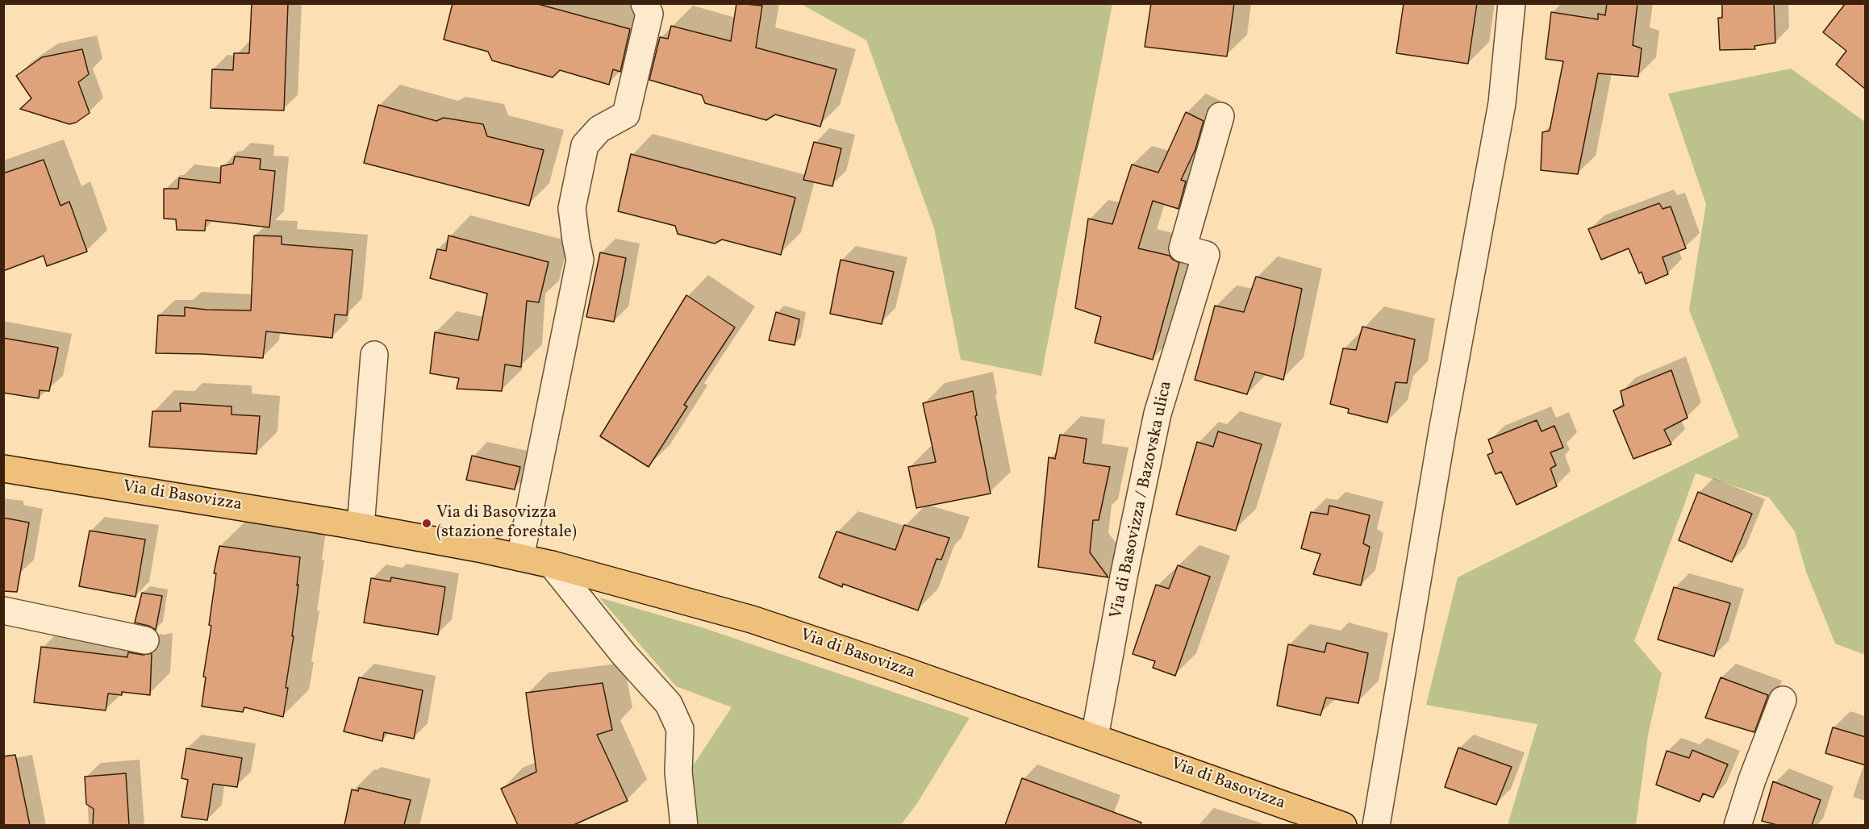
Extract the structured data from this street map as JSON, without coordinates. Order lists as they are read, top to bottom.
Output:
{
  "streets": {
    "main road": ["Via di Basovizza"],
    "street": ["Via di Basovizza / Bazovska ulica"]
  },
  "crossings": [
    ["Via di Basovizza", "Via di Basovizza / Bazovska ulica"]
  ],
  "places": ["Via di Basovizza (stazione forestale)"]
}
